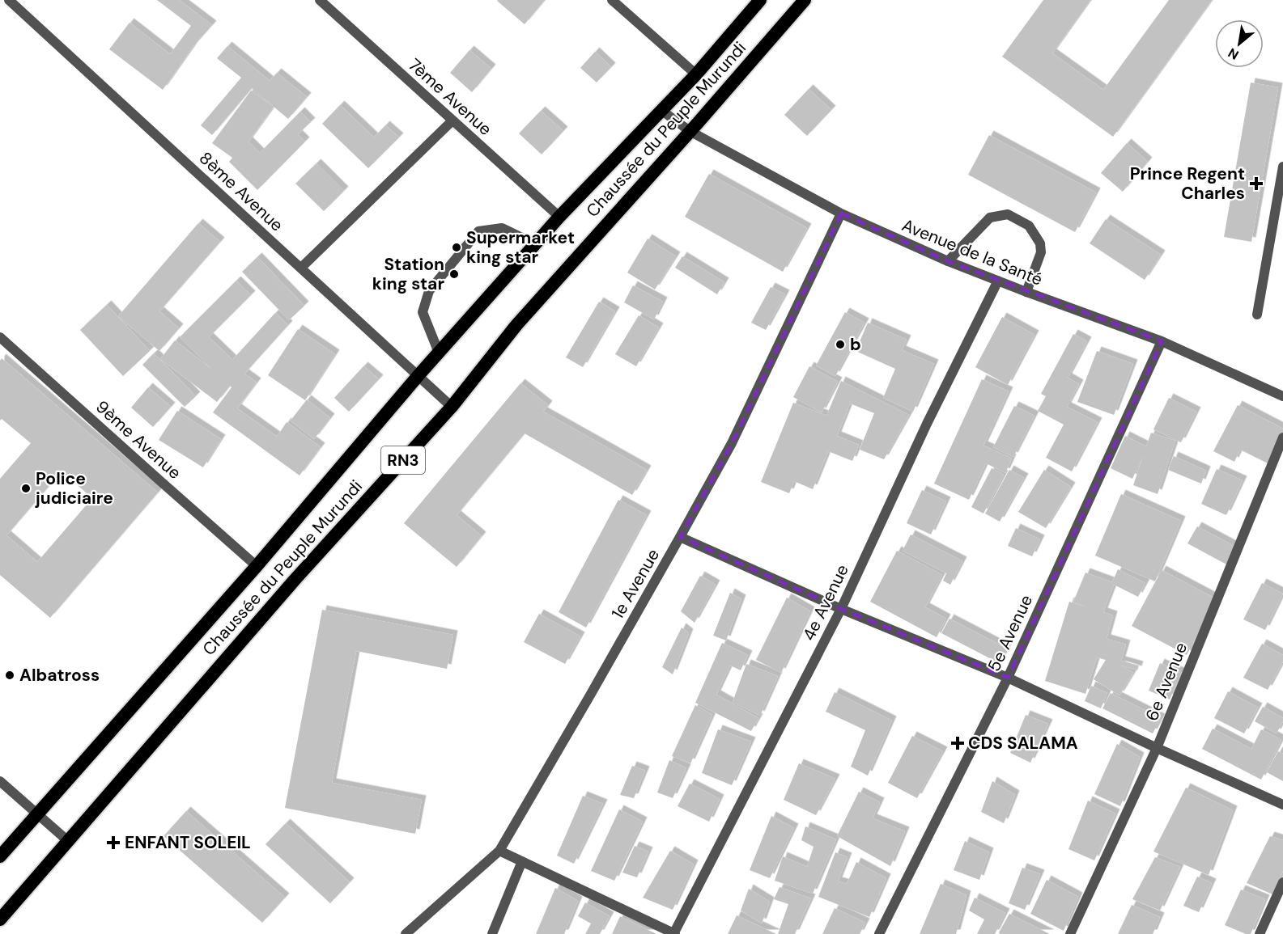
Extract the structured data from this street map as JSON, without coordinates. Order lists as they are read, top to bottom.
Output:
{
  "streets": {
    "highway": ["Chaussée du Peuple Murundi", "RN3"],
    "street": [
      "7ème Avenue",
      "8ème Avenue",
      "Avenue de la Santé",
      "9ème Avenue",
      "1e Avenue",
      "4e Avenue",
      "5e Avenue",
      "6e Avenue"
    ]
  },
  "crossings": [
    ["7ème Avenue", "Chaussée du Peuple Murundi"],
    ["Chaussée du Peuple Murundi", "8ème Avenue"],
    ["Chaussée du Peuple Murundi", "Avenue de la Santé"],
    ["Chaussée du Peuple Murundi", "9ème Avenue"],
    ["Avenue de la Santé", "1e Avenue"],
    ["Avenue de la Santé", "4e Avenue"],
    ["Avenue de la Santé", "5e Avenue"]
  ],
  "places": {
    "health": ["Prince Regent Charles", "CDS SALAMA", "ENFANT SOLEIL"],
    "other": [
      "Supermarket king star",
      "Station king star",
      "b",
      "Police judiciaire",
      "Albatross"
    ]
  },
  "north": "bottom left"
}
